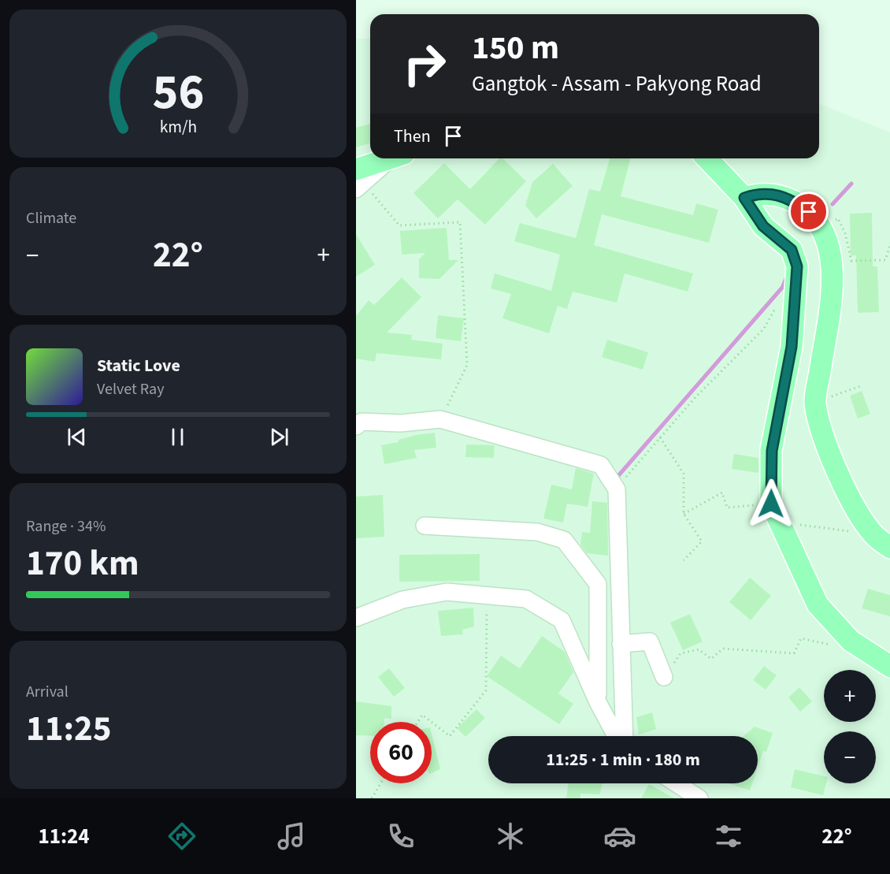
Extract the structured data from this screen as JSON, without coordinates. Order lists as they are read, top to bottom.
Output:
{
  "page": {
    "turn": ["150 m", "Gangtok - Assam - Pakyong Road"],
    "then": "Then",
    "tile": [
      "Climate",
      ["Range · 34%", "170 km"],
      ["Arrival", "11:25"]
    ],
    "heat": ["−", "22°", "+"],
    "song": ["Static Love", "Velvet Ray"],
    "map_buttons": ["+", "−"],
    "limit": "60",
    "trip": "11:25 · 1 min · 180 m",
    "tabs": ["11:24", "22°"],
    "gauge": ["56", "km/h"]
  }
}
